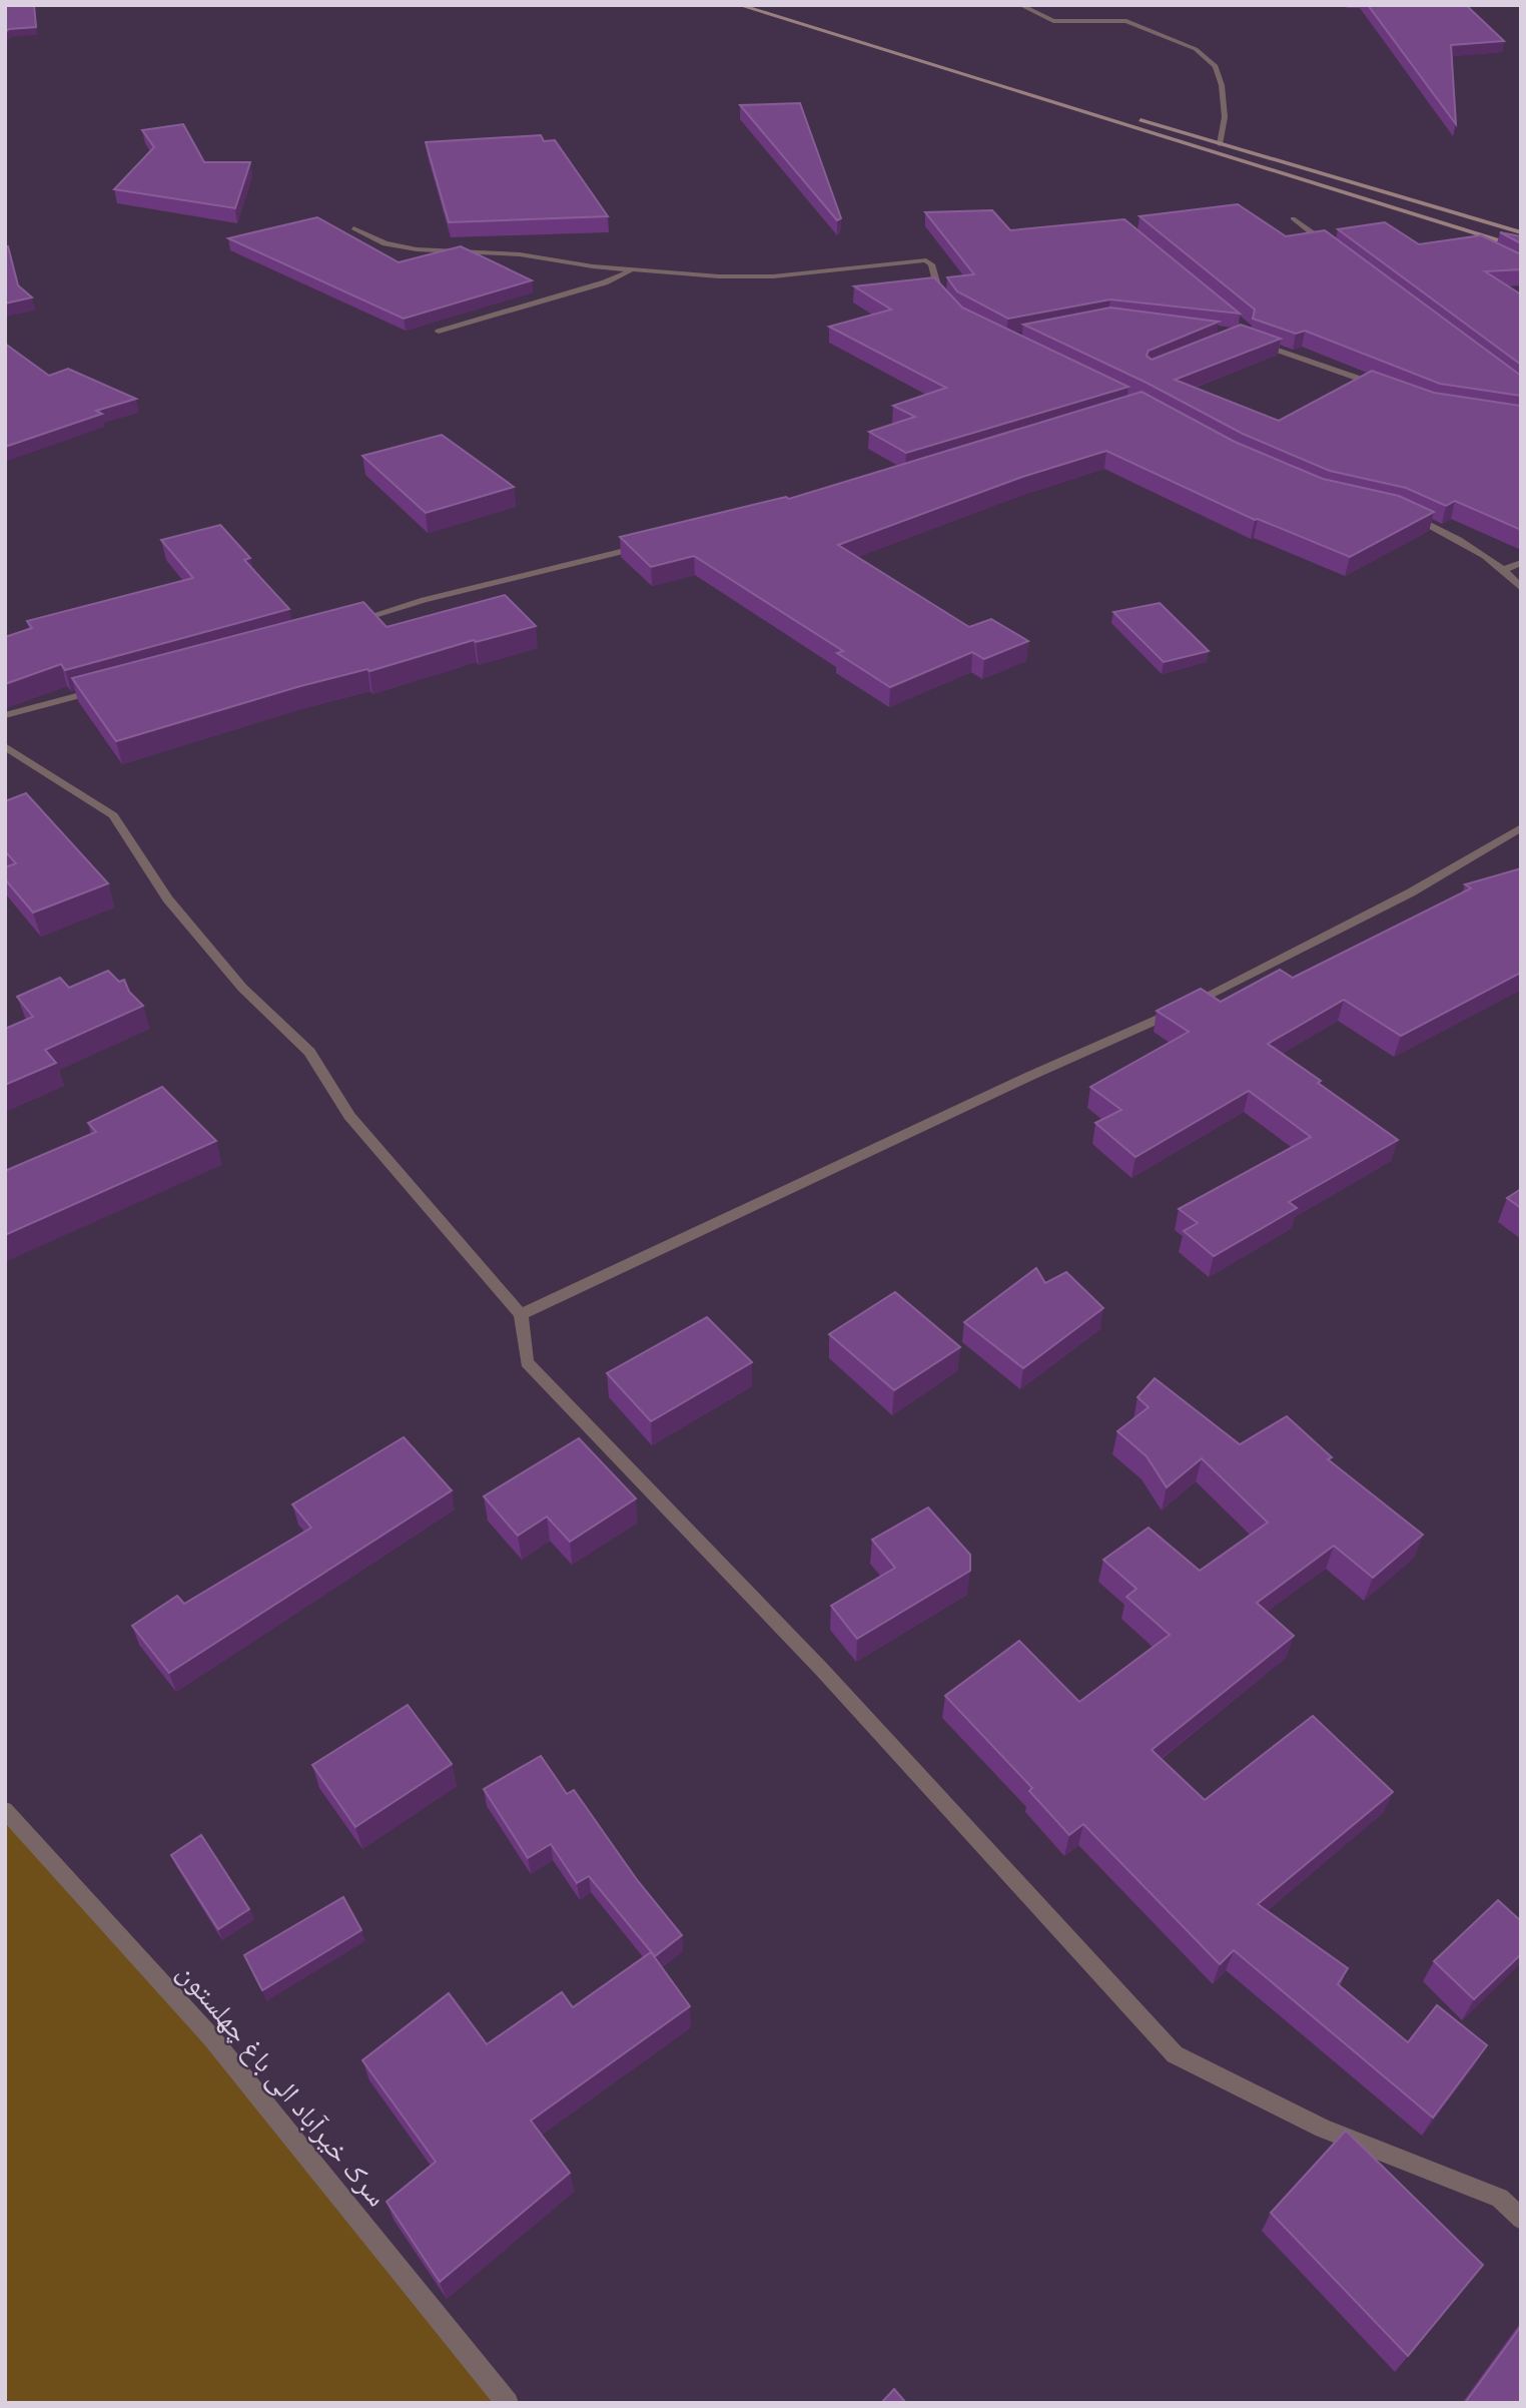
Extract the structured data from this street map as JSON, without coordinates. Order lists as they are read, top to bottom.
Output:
{
  "streets": {
    "street": ["سرک خیرآباد الی باغ چهلستون"]
  }
}
